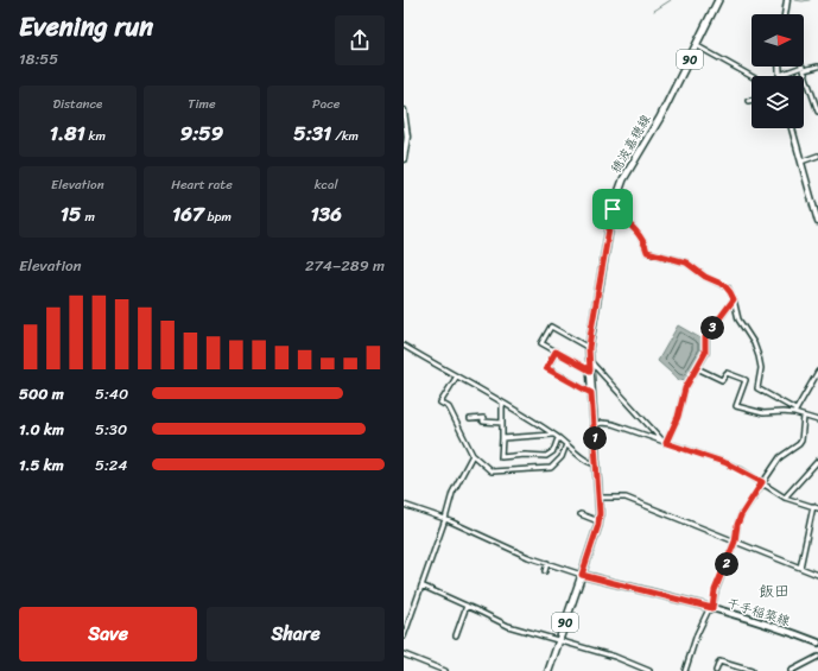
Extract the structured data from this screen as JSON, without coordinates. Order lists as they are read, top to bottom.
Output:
{
  "streets": {
    "main road": ["90", "穂波嘉穂線", "千手稲築線"]
  },
  "crossings": [
    ["穂波嘉穂線", "千手稲築線"]
  ],
  "districts": ["飯田"],
  "north": "right",
  "page": {
    "heading": ["Evening run", "18:55"],
    "stats": [
      ["Distance", "1.81 km"],
      ["Time", "9:59"],
      ["Pace", "5:31 /km"],
      ["Elevation", "15 m"],
      ["Heart rate", "167 bpm"],
      ["kcal", "136"]
    ],
    "chart": ["Elevation", "274–289 m"],
    "pins": ["3", "1", "2"],
    "list": [
      {
        "name": "500 m",
        "note": "5:40"
      },
      {
        "name": "1.0 km",
        "note": "5:30"
      },
      {
        "name": "1.5 km",
        "note": "5:24"
      }
    ],
    "buttons": ["Save", "Share"]
  }
}
